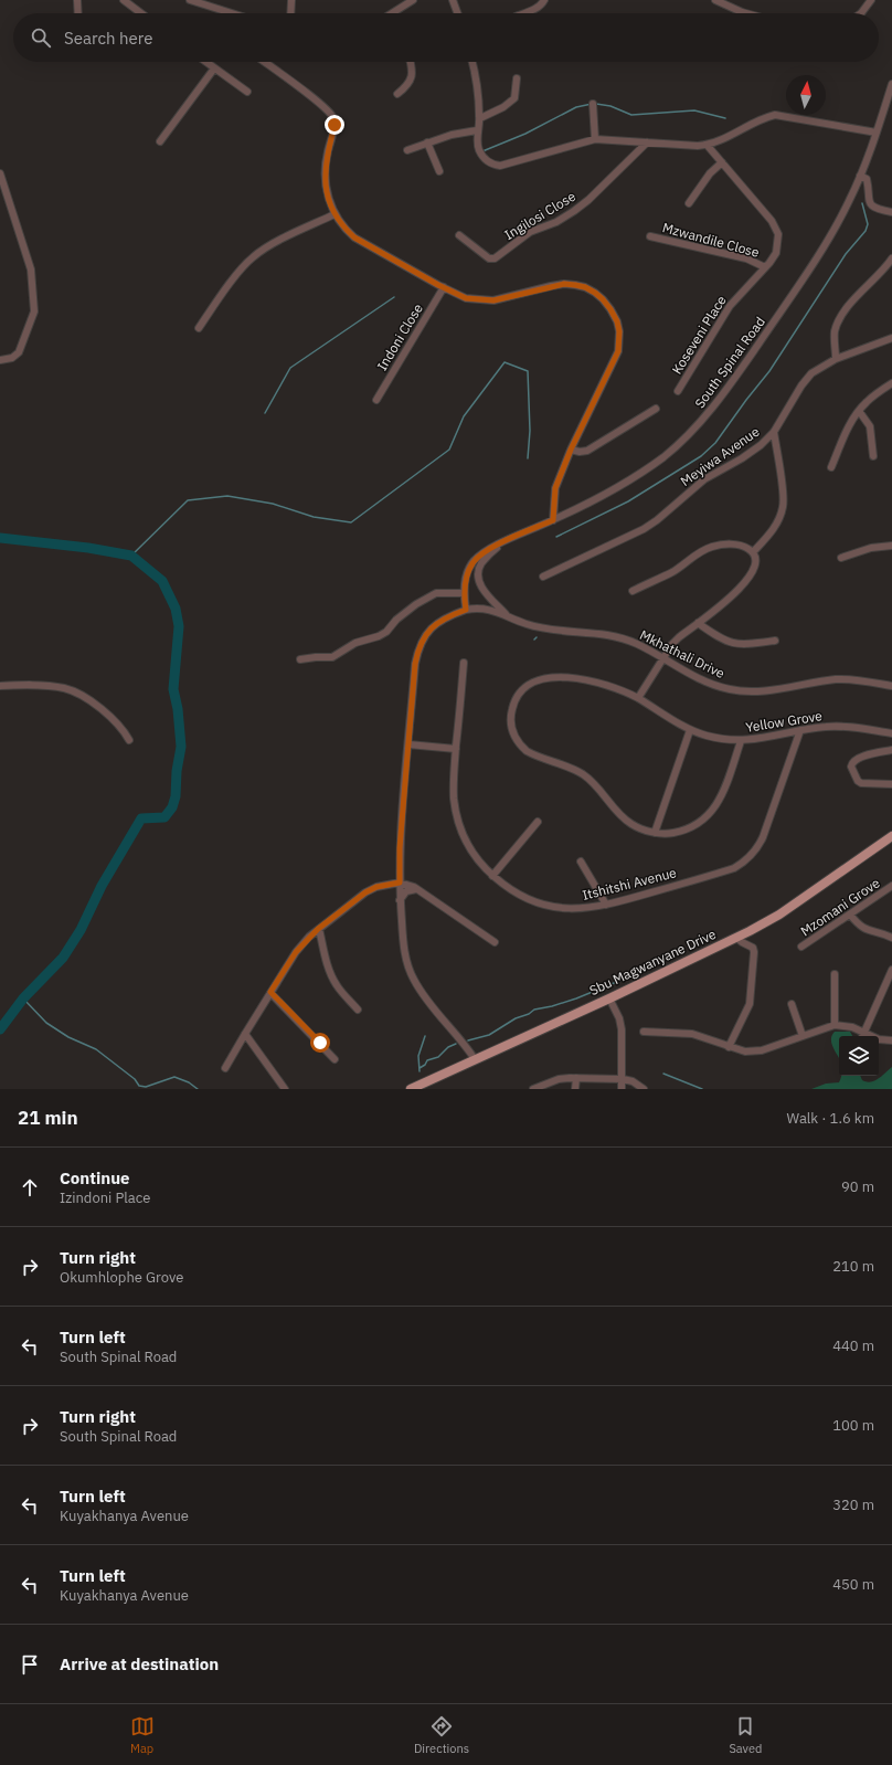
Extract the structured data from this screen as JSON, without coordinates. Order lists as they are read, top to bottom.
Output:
{
  "streets": {
    "main road": ["Sbu Magwanyane Drive"],
    "street": [
      "Ingilosi Close",
      "Mzwandile Close",
      "Koseveni Place",
      "Indoni Close",
      "South Spinal Road",
      "Meyiwa Avenue",
      "Mkhathali Drive",
      "Yellow Grove",
      "Itshitshi Avenue",
      "Mzomani Grove"
    ]
  },
  "crossings": [
    ["Mzwandile Close", "Koseveni Place"],
    ["South Spinal Road", "Mkhathali Drive"],
    ["Yellow Grove", "Itshitshi Avenue"]
  ],
  "north": "top",
  "page": {
    "search": "Search here",
    "heading": ["21 min", "Walk · 1.6 km"],
    "list": [
      ["Continue", "Izindoni Place", "90 m"],
      ["Turn right", "Okumhlophe Grove", "210 m"],
      ["Turn left", "South Spinal Road", "440 m"],
      ["Turn right", "South Spinal Road", "100 m"],
      ["Turn left", "Kuyakhanya Avenue", "320 m"],
      ["Turn left", "Kuyakhanya Avenue", "450 m"],
      "Arrive at destination"
    ],
    "nav": ["Map", "Directions", "Saved"]
  }
}
